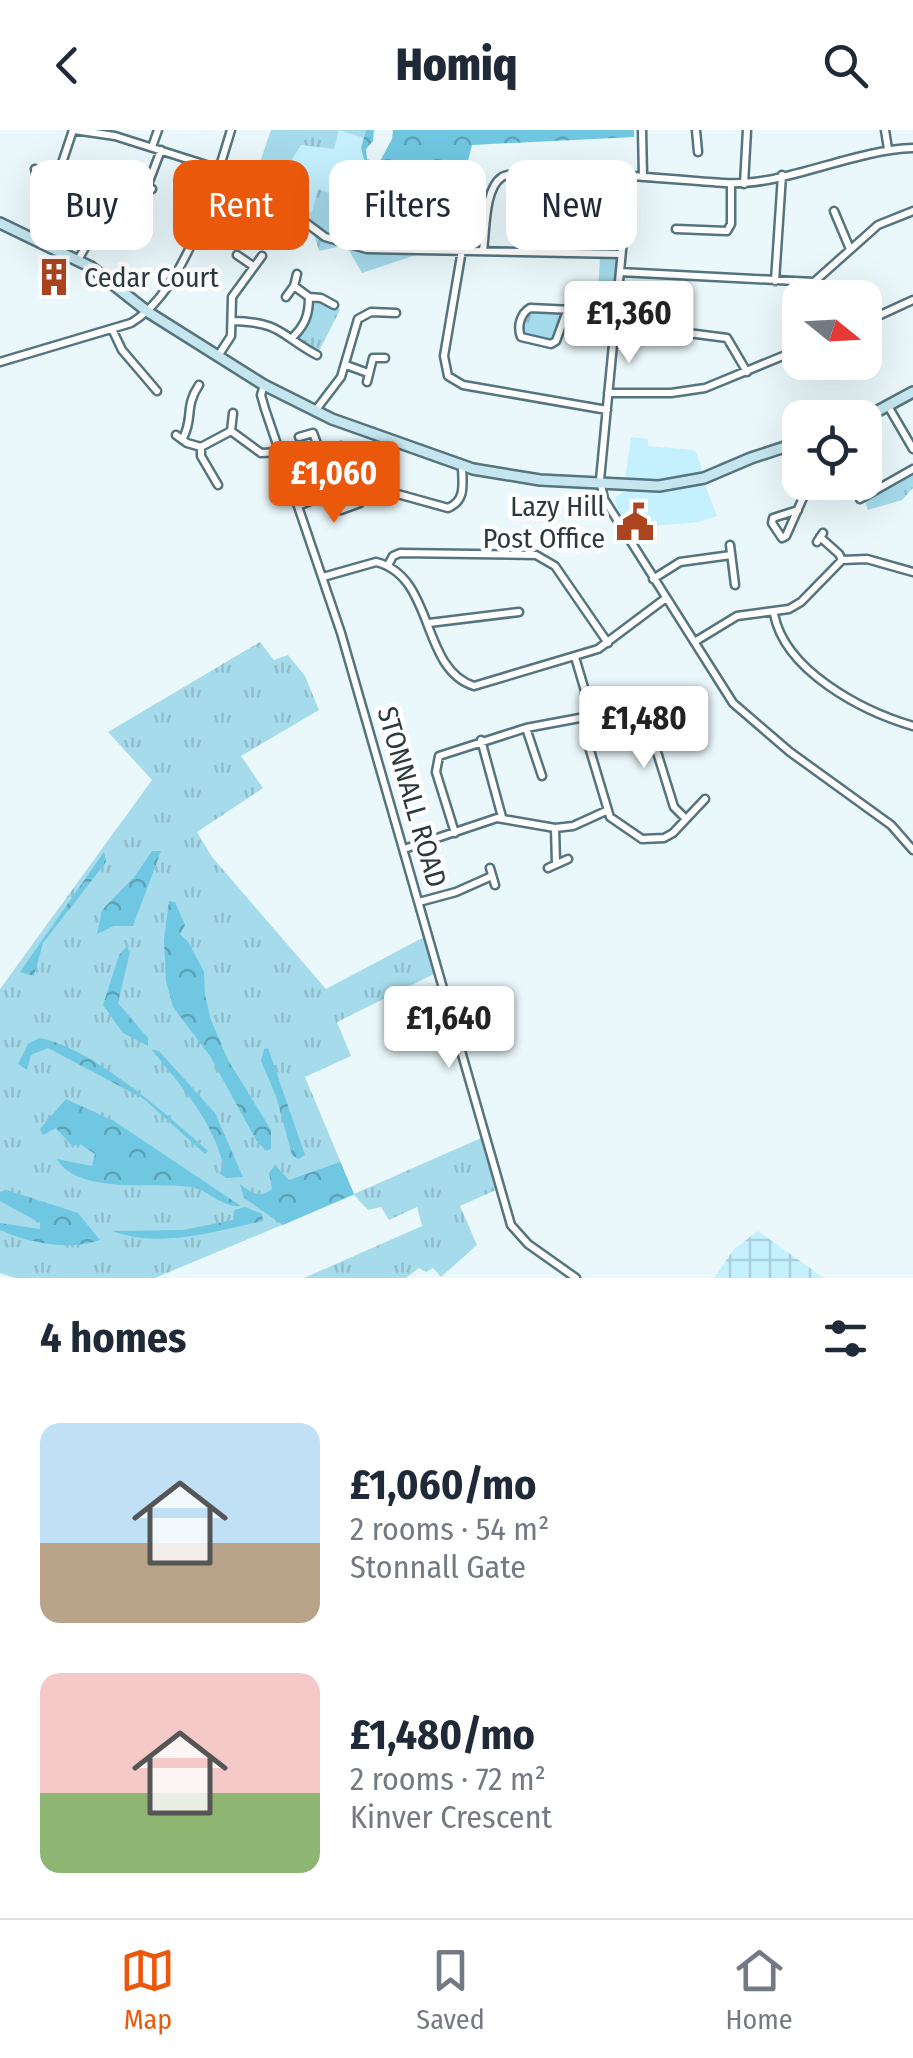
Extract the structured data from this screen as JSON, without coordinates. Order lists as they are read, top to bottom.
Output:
{
  "streets": {
    "street": ["STONNALL ROAD"]
  },
  "places": {
    "building": ["Cedar Court"],
    "public building": ["Lazy Hill Post Office"]
  },
  "north": "right",
  "page": {
    "header": "Homiq",
    "chip": [
      "Buy",
      "Rent",
      "Filters",
      "New"
    ],
    "price": [
      "£1,360",
      "£1,060",
      "£1,480",
      "£1,640"
    ],
    "heading": "4 homes",
    "list": [
      {
        "name": "£1,060/mo",
        "note": "2 rooms · 54 m² · Stonnall Gate"
      },
      {
        "name": "£1,480/mo",
        "note": "2 rooms · 72 m² · Kinver Crescent"
      }
    ],
    "tabs": ["Map", "Saved", "Home"]
  }
}
